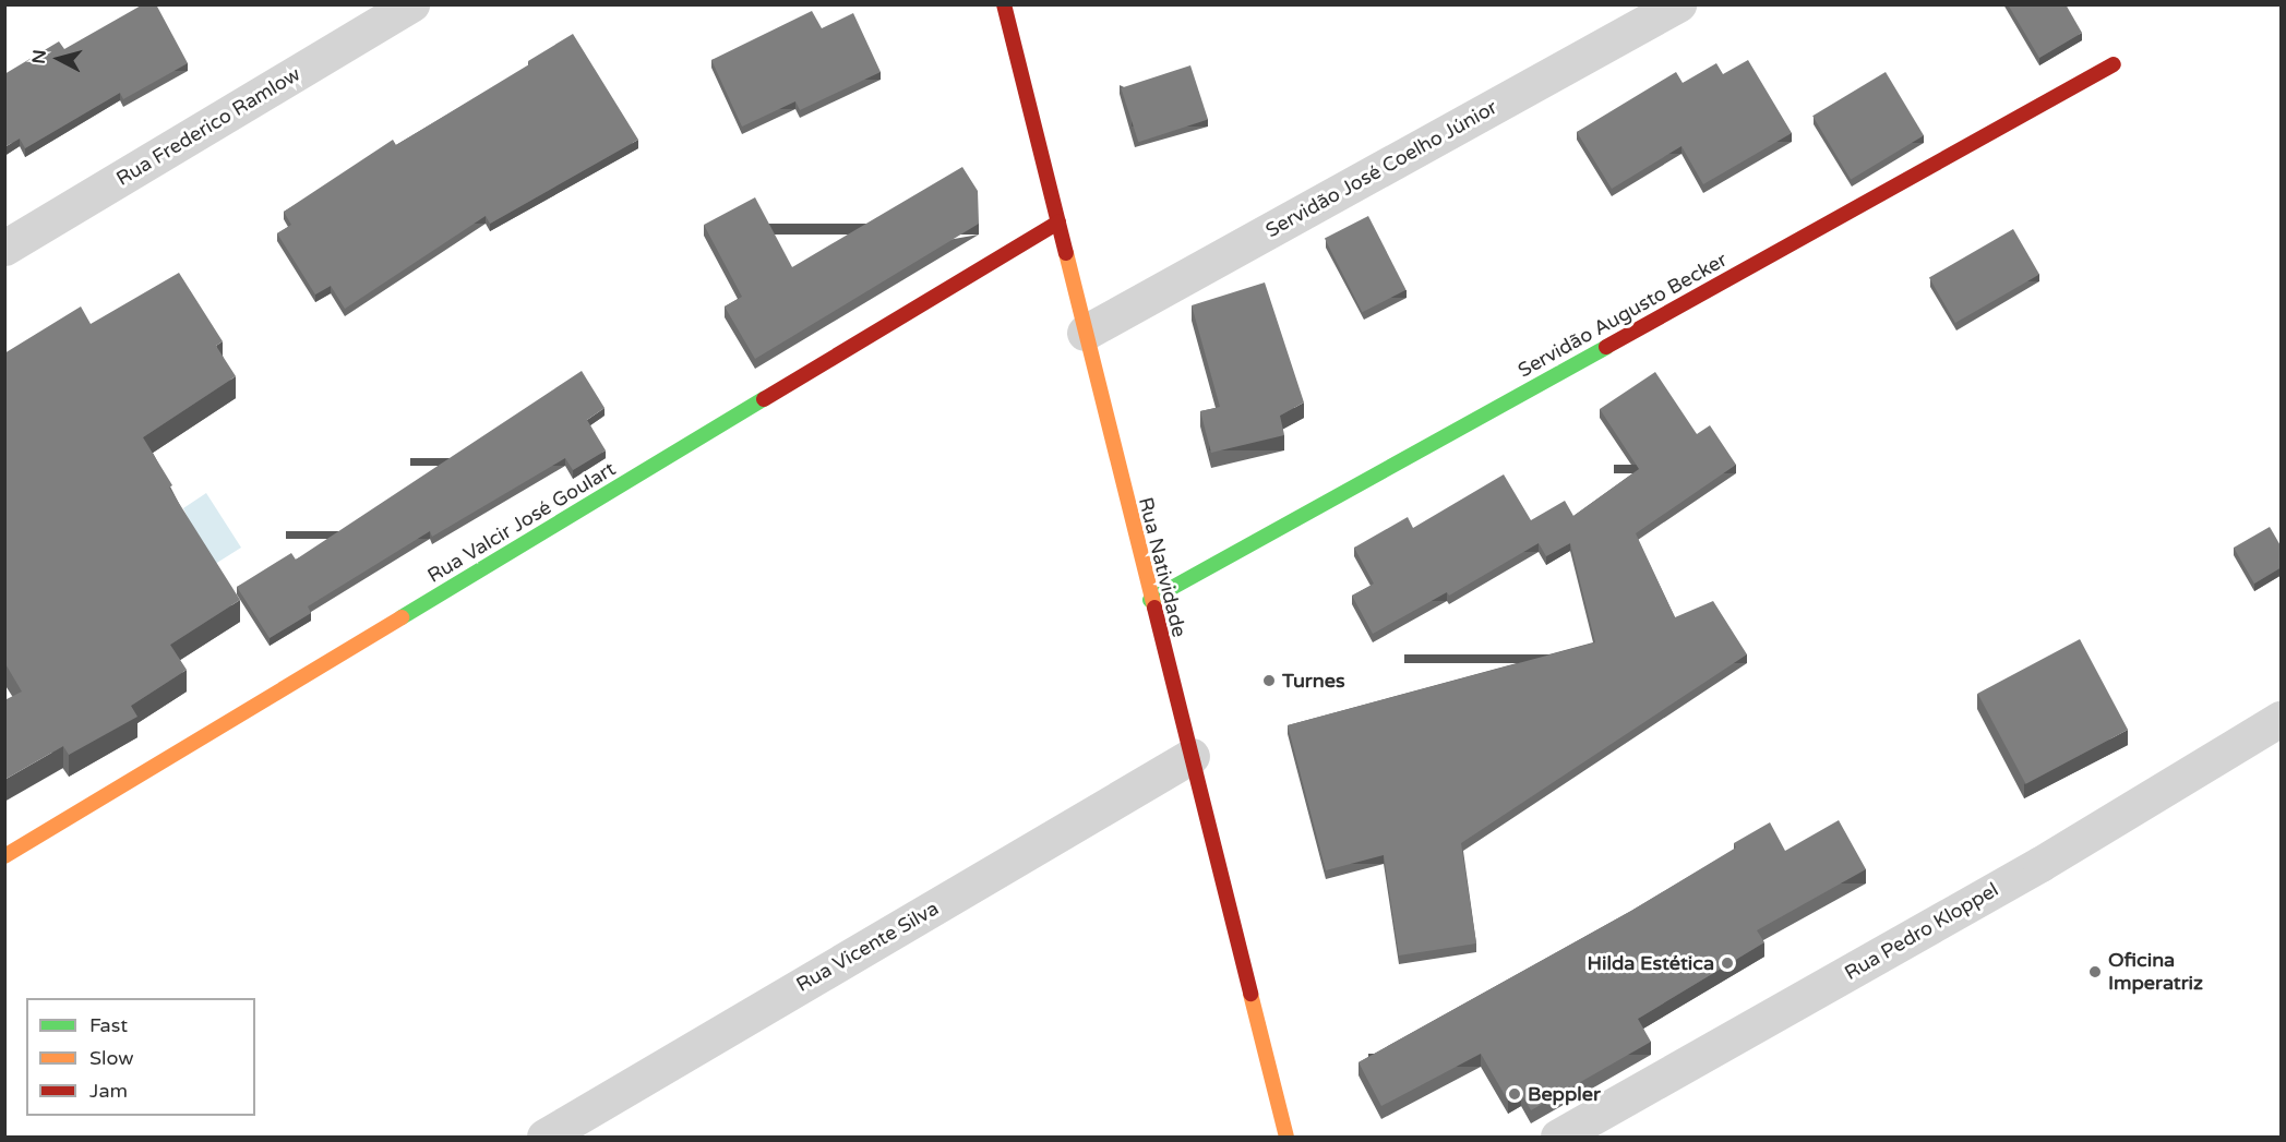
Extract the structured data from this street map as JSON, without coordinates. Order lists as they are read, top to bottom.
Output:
{
  "streets": {
    "street": [
      "Rua Frederico Ramlow",
      "Servidão José Coelho Júnior",
      "Servidão Augusto Becker",
      "Rua Valcir José Goulart",
      "Rua Natividade",
      "Rua Pedro Kloppel",
      "Rua Vicente Silva"
    ]
  },
  "crossings": [
    ["Servidão José Coelho Júnior", "Rua Natividade"],
    ["Servidão Augusto Becker", "Rua Natividade"],
    ["Rua Valcir José Goulart", "Rua Natividade"],
    ["Rua Natividade", "Rua Vicente Silva"]
  ],
  "places": [
    "Turnes",
    "Hilda Estética",
    "Oficina Imperatriz",
    "Beppler"
  ],
  "legend": ["Fast", "Slow", "Jam"],
  "north": "left"
}
